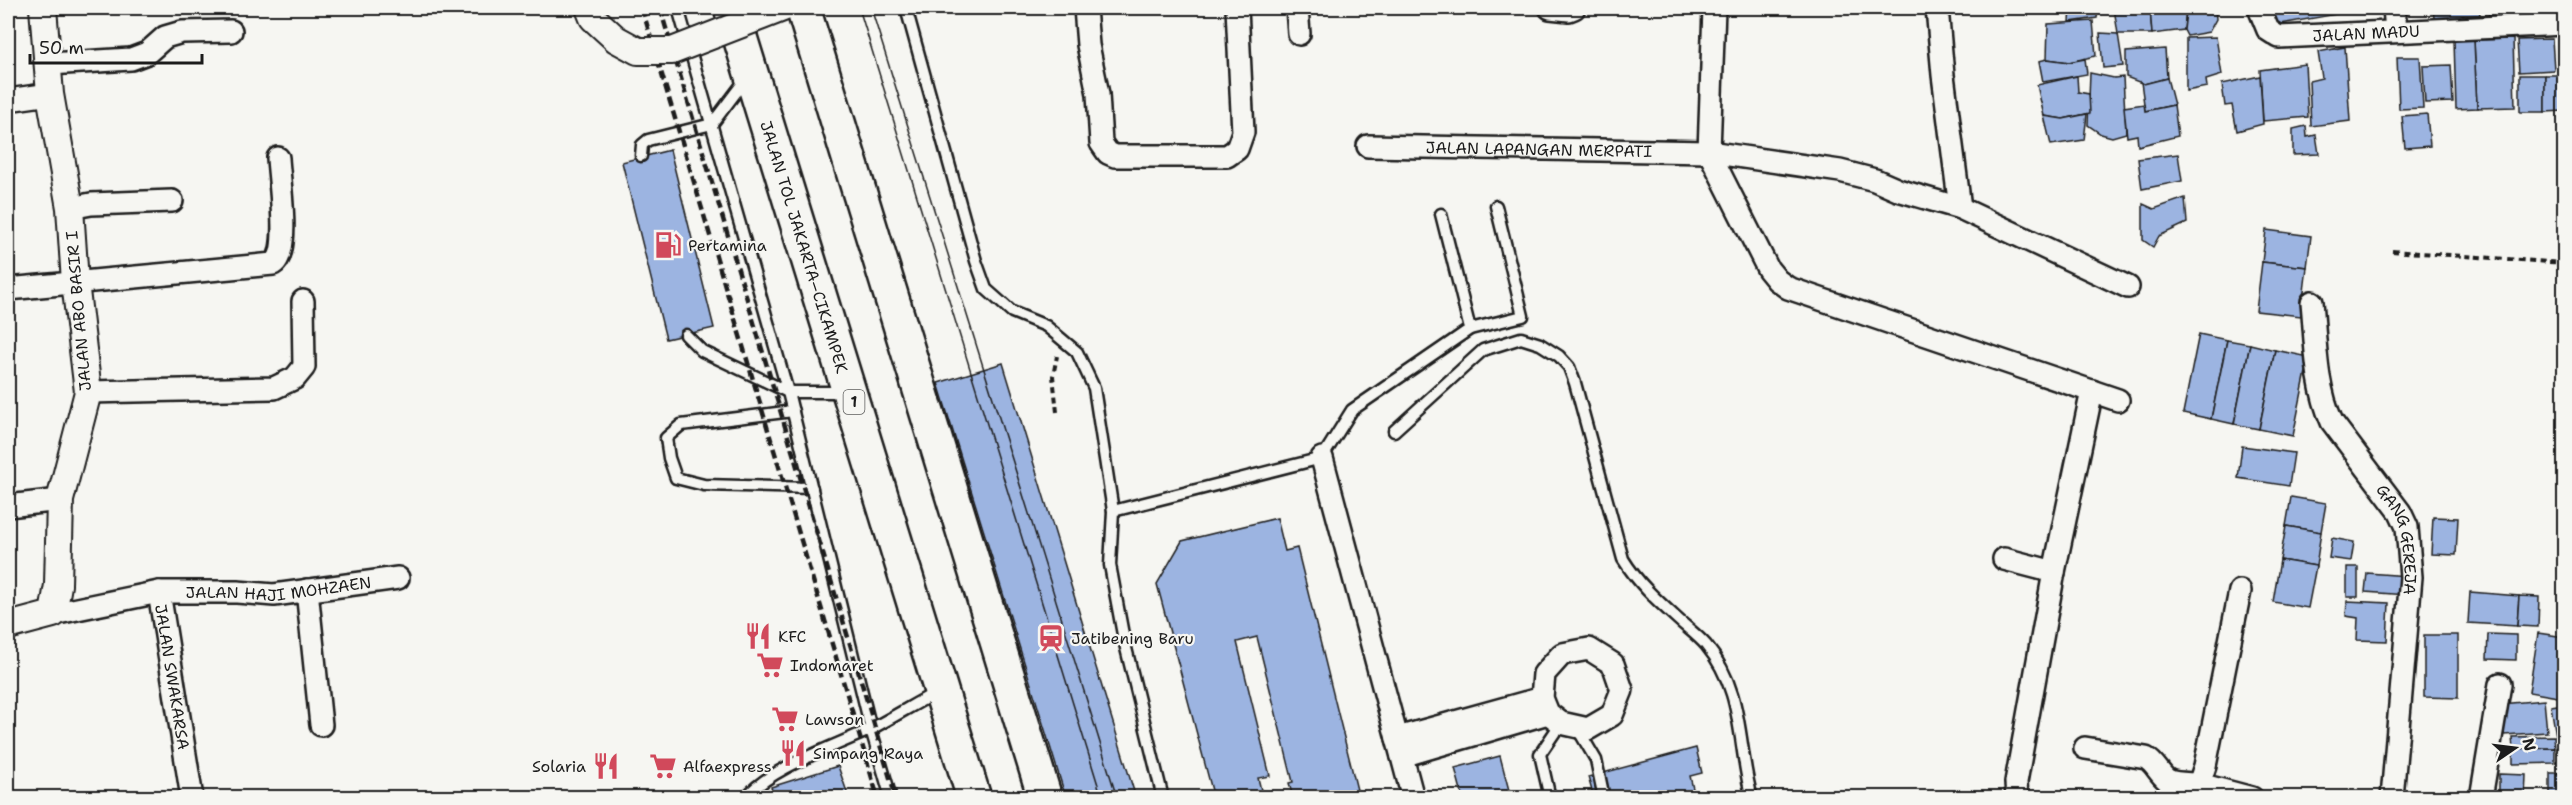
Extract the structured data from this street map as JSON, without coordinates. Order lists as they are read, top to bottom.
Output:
{
  "streets": {
    "highway": ["JALAN TOL JAKARTA–CIKAMPEK", "1"],
    "street": [
      "JALAN MADU",
      "JALAN LAPANGAN MERPATI",
      "JALAN ABO BASIR I",
      "GANG GEREJA",
      "JALAN HAJI MOHZAEN",
      "JALAN SWAKARSA"
    ]
  },
  "crossings": [
    ["JALAN ABO BASIR I", "JALAN SWAKARSA"],
    ["JALAN HAJI MOHZAEN", "JALAN SWAKARSA"]
  ],
  "places": {
    "fuel station": ["Pertamina"],
    "restaurant": ["KFC", "Simpang Raya", "Solaria"],
    "station": ["Jatibening Baru"],
    "supermarket": ["Indomaret", "Lawson", "Alfaexpress"]
  },
  "scale_bar": "50 m",
  "north": "right"
}
